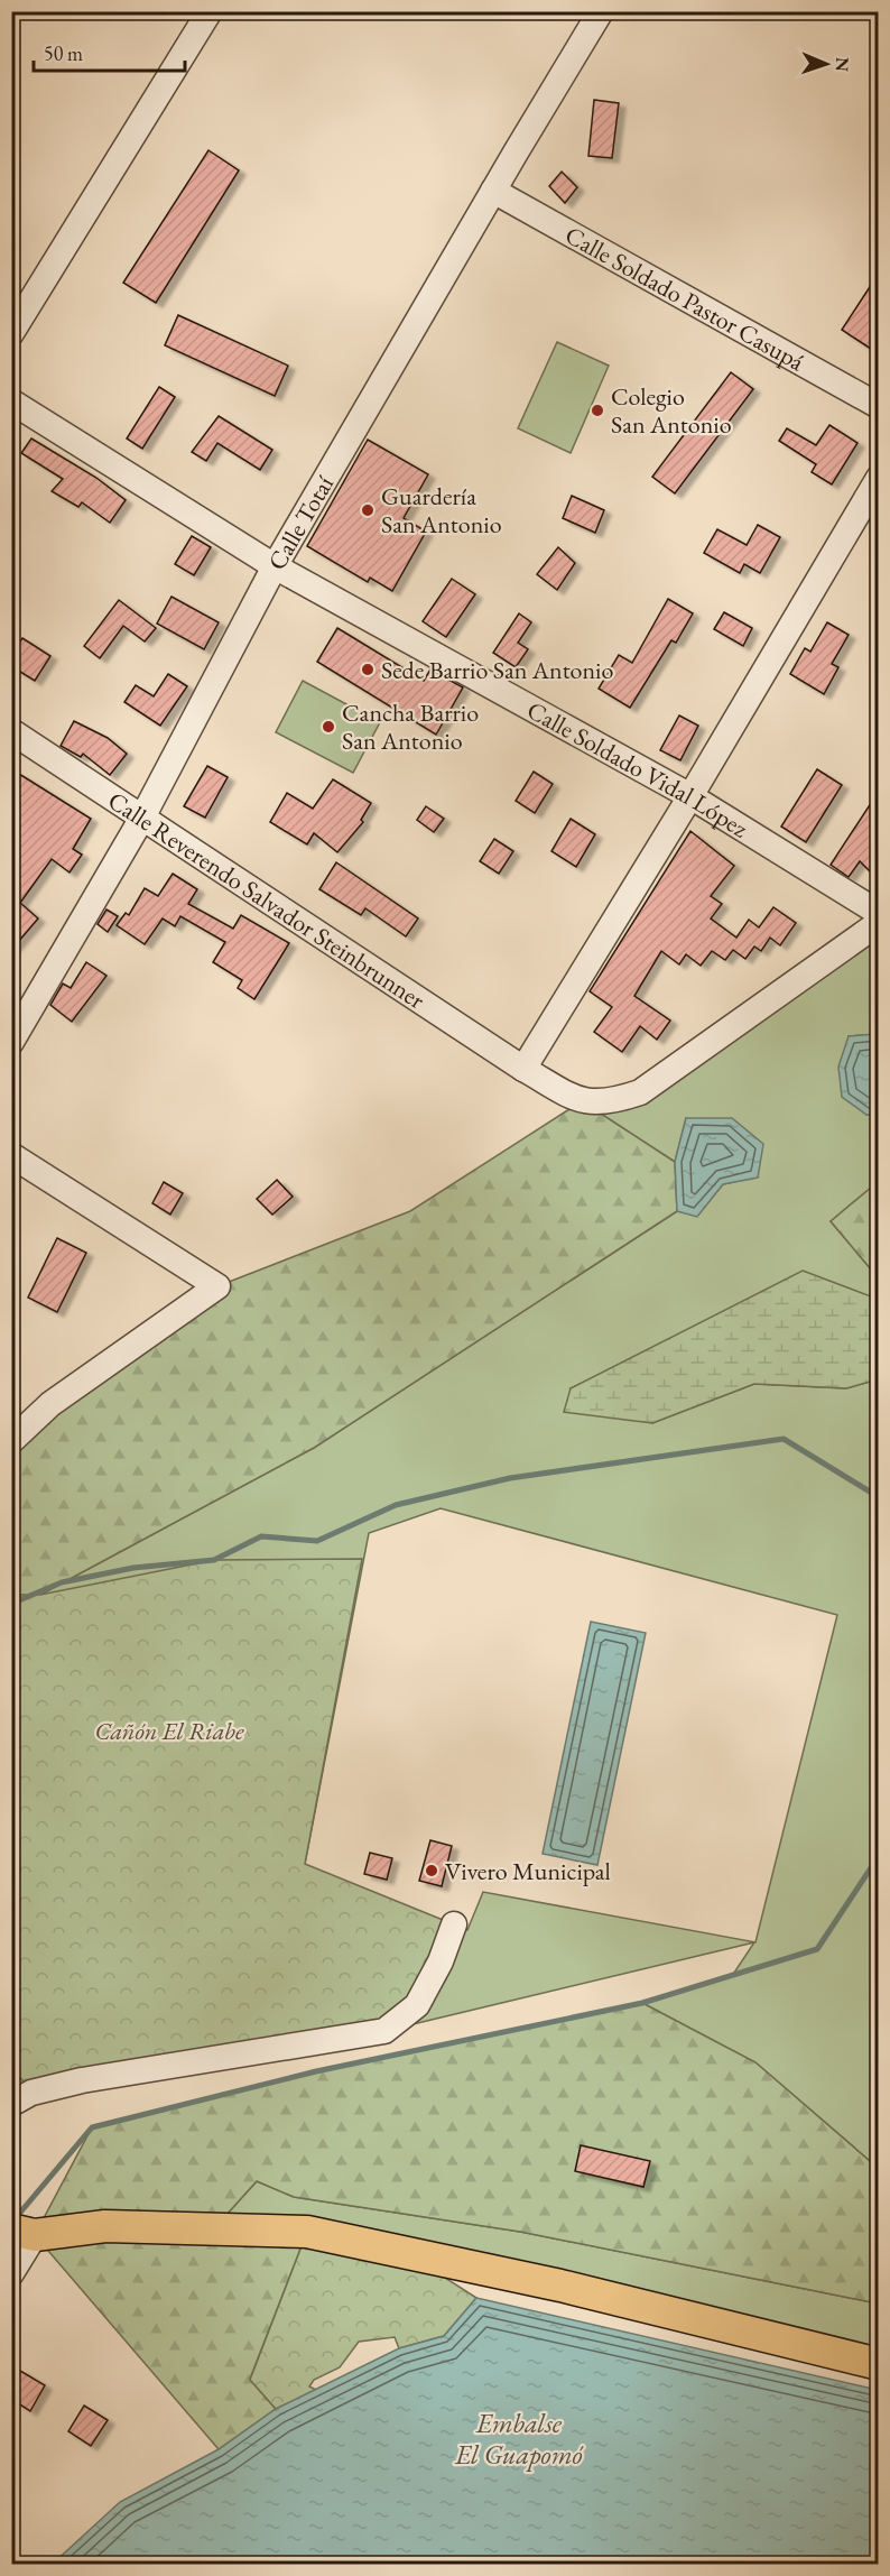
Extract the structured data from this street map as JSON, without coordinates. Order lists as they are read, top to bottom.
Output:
{
  "streets": {
    "street": [
      "Calle Soldado Pastor Casupá",
      "Calle Totaí",
      "Calle Soldado Vidal López",
      "Calle Reverendo Salvador Steinbrunner"
    ]
  },
  "crossings": [
    ["Calle Soldado Pastor Casupá", "Calle Totaí"],
    ["Calle Totaí", "Calle Soldado Vidal López"],
    ["Calle Totaí", "Calle Reverendo Salvador Steinbrunner"]
  ],
  "water": ["Embalse El Guapomó"],
  "parks": ["Cañón El Riabe"],
  "places": [
    "Colegio San Antonio",
    "Guardería San Antonio",
    "Sede Barrio San Antonio",
    "Cancha Barrio San Antonio",
    "Vivero Municipal"
  ],
  "scale_bar": "50 m",
  "north": "right"
}
